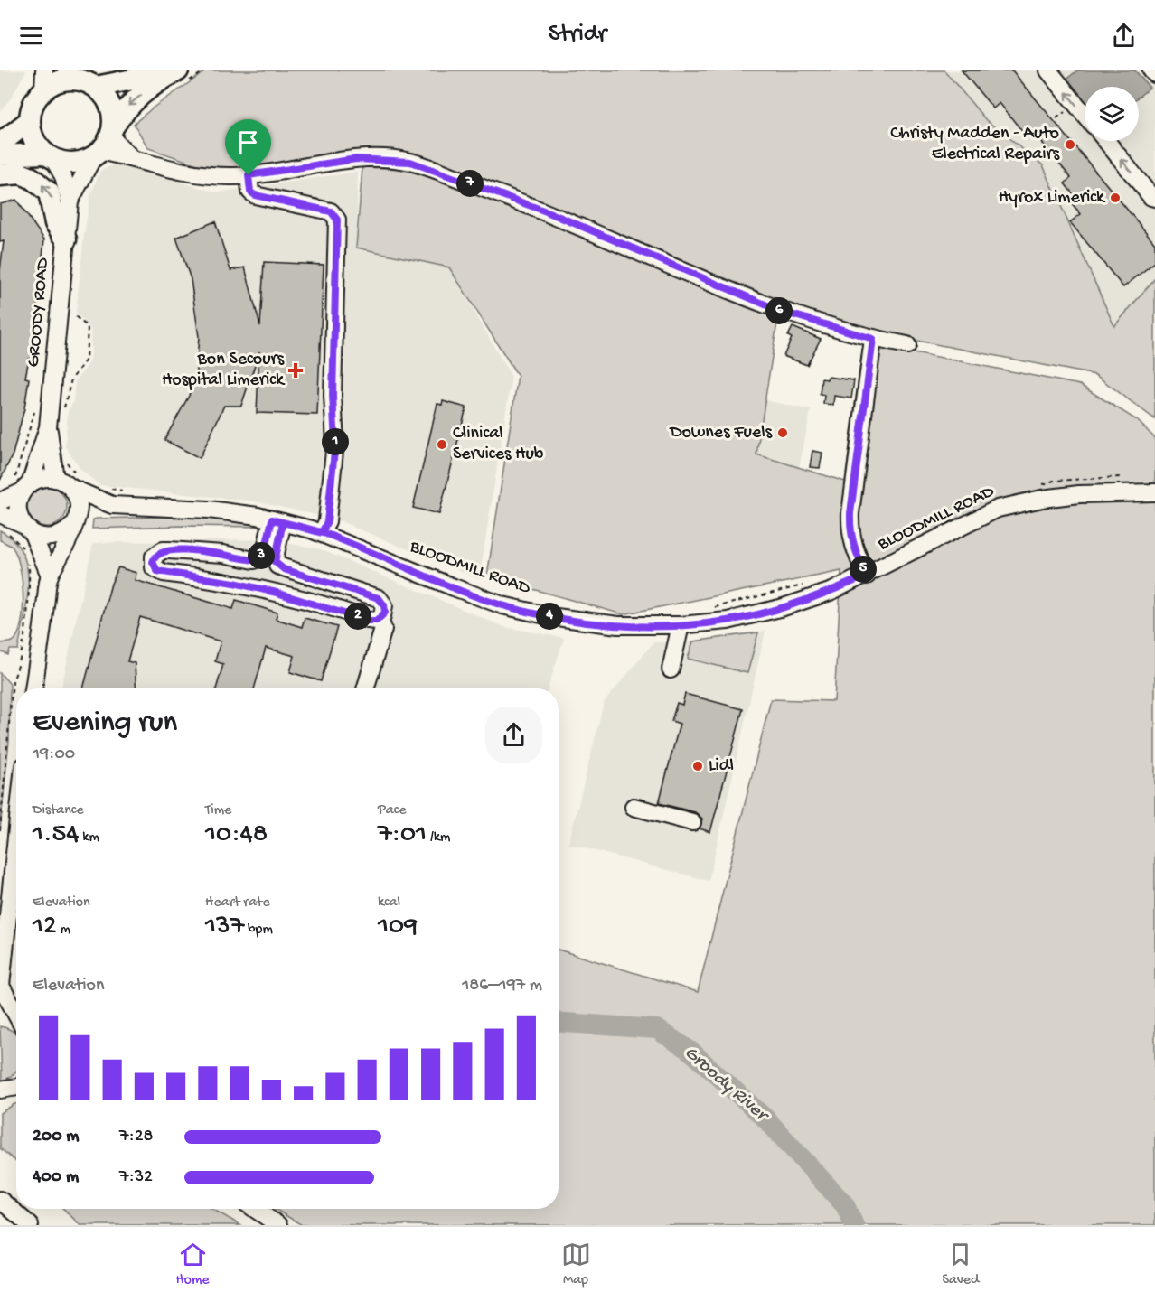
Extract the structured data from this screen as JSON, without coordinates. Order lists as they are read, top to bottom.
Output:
{
  "streets": {
    "street": ["GROODY ROAD", "BLOODMILL ROAD"]
  },
  "water": ["Groody River"],
  "places": {
    "other": [
      "Christy Madden - Auto Electrical Repairs",
      "Hyrox Limerick",
      "Downes Fuels",
      "Clinical Services Hub",
      "Lidl"
    ],
    "health": ["Bon Secours Hospital Limerick"]
  },
  "page": {
    "header": "Stridr",
    "pins": [
      "7",
      "6",
      "1",
      "3",
      "5",
      "2",
      "4"
    ],
    "heading": ["Evening run", "19:00"],
    "stats": [
      ["Distance", "1.54 km"],
      ["Time", "10:48"],
      ["Pace", "7:01 /km"],
      ["Elevation", "12 m"],
      ["Heart rate", "137 bpm"],
      ["kcal", "109"]
    ],
    "chart": ["Elevation", "186–197 m"],
    "list": [
      {
        "name": "200 m",
        "note": "7:28"
      },
      {
        "name": "400 m",
        "note": "7:32"
      }
    ],
    "tabs": ["Home", "Map", "Saved"]
  }
}
